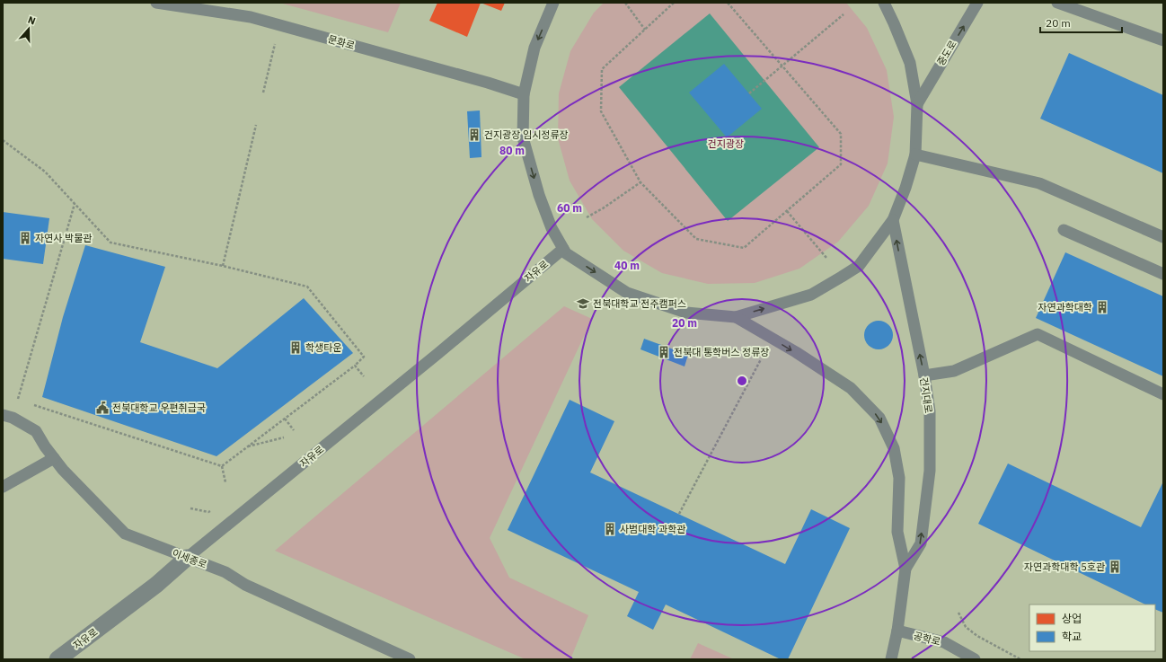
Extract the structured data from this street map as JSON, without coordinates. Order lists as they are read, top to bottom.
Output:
{
  "streets": {
    "street": ["자유로"],
    "lane": [
      "문화로",
      "중도로",
      "건지대로",
      "이세종로",
      "공학로"
    ]
  },
  "crossings": [
    ["자유로", "이세종로"],
    ["건지대로", "공학로"]
  ],
  "one_way": ["중도로"],
  "parks": ["건지광장"],
  "places": {
    "building": [
      "건지광장 임시정류장",
      "자연사 박물관",
      "자연과학대학",
      "학생타운",
      "전북대 통학버스 정류장",
      "사범대학 과학관",
      "자연과학대학 5호관"
    ],
    "school or university": ["전북대학교 전주캠퍼스"],
    "public building": ["전북대학교 우편취급국"]
  },
  "legend": ["상업", "학교"],
  "scale_bar": "20 m",
  "north": "top",
  "rings": [
    "80 m",
    "60 m",
    "40 m",
    "20 m"
  ]
}
